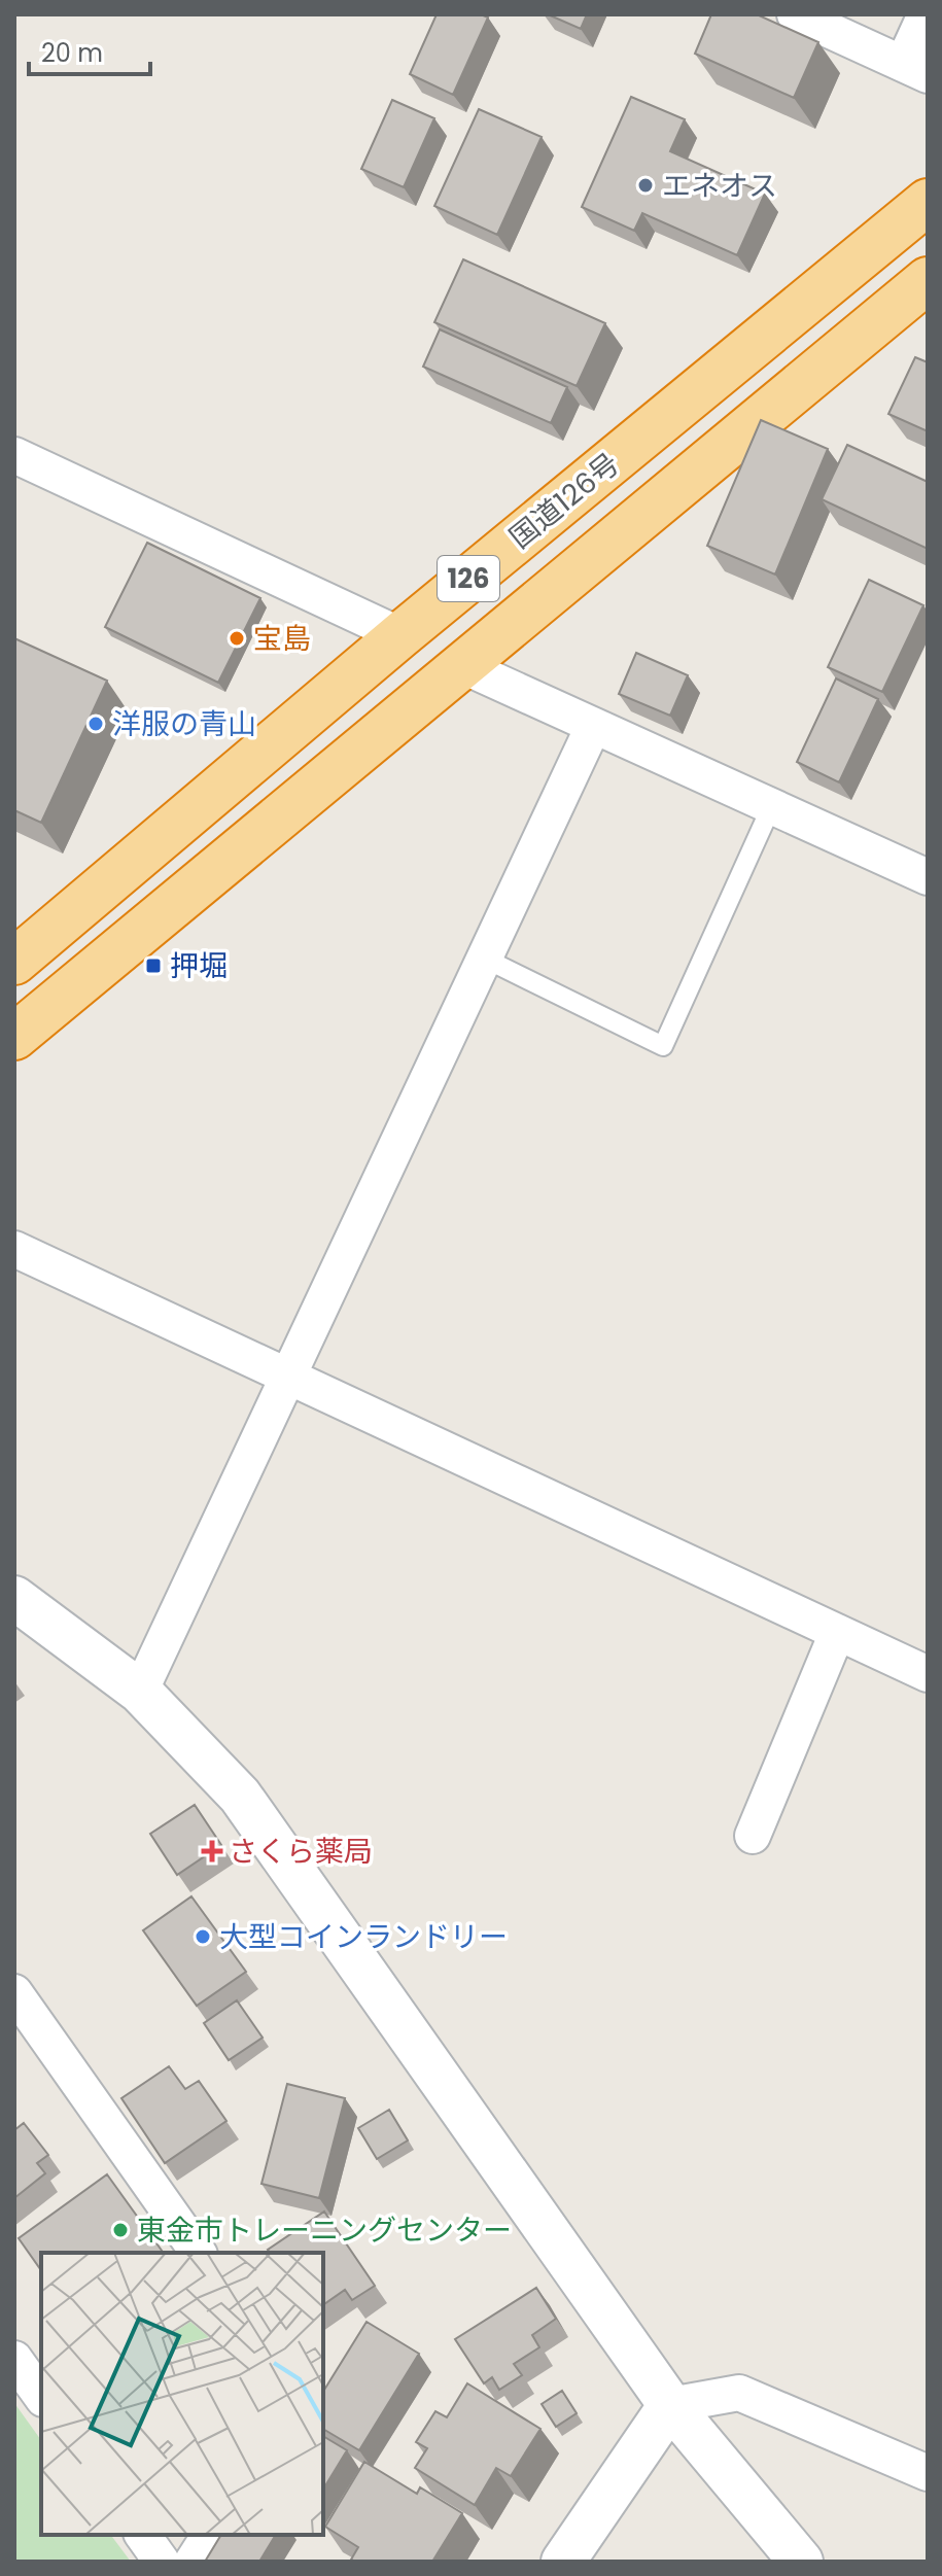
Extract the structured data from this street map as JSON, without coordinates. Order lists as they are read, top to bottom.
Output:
{
  "streets": {
    "highway": ["国道126号", "126"]
  },
  "places": {
    "other": [
      "エネオス",
      "宝島",
      "洋服の青山",
      "大型コインランドリー",
      "東金市トレーニングセンター"
    ],
    "transit": ["押堀"],
    "health": ["さくら薬局"]
  },
  "scale_bar": "20 m"
}
